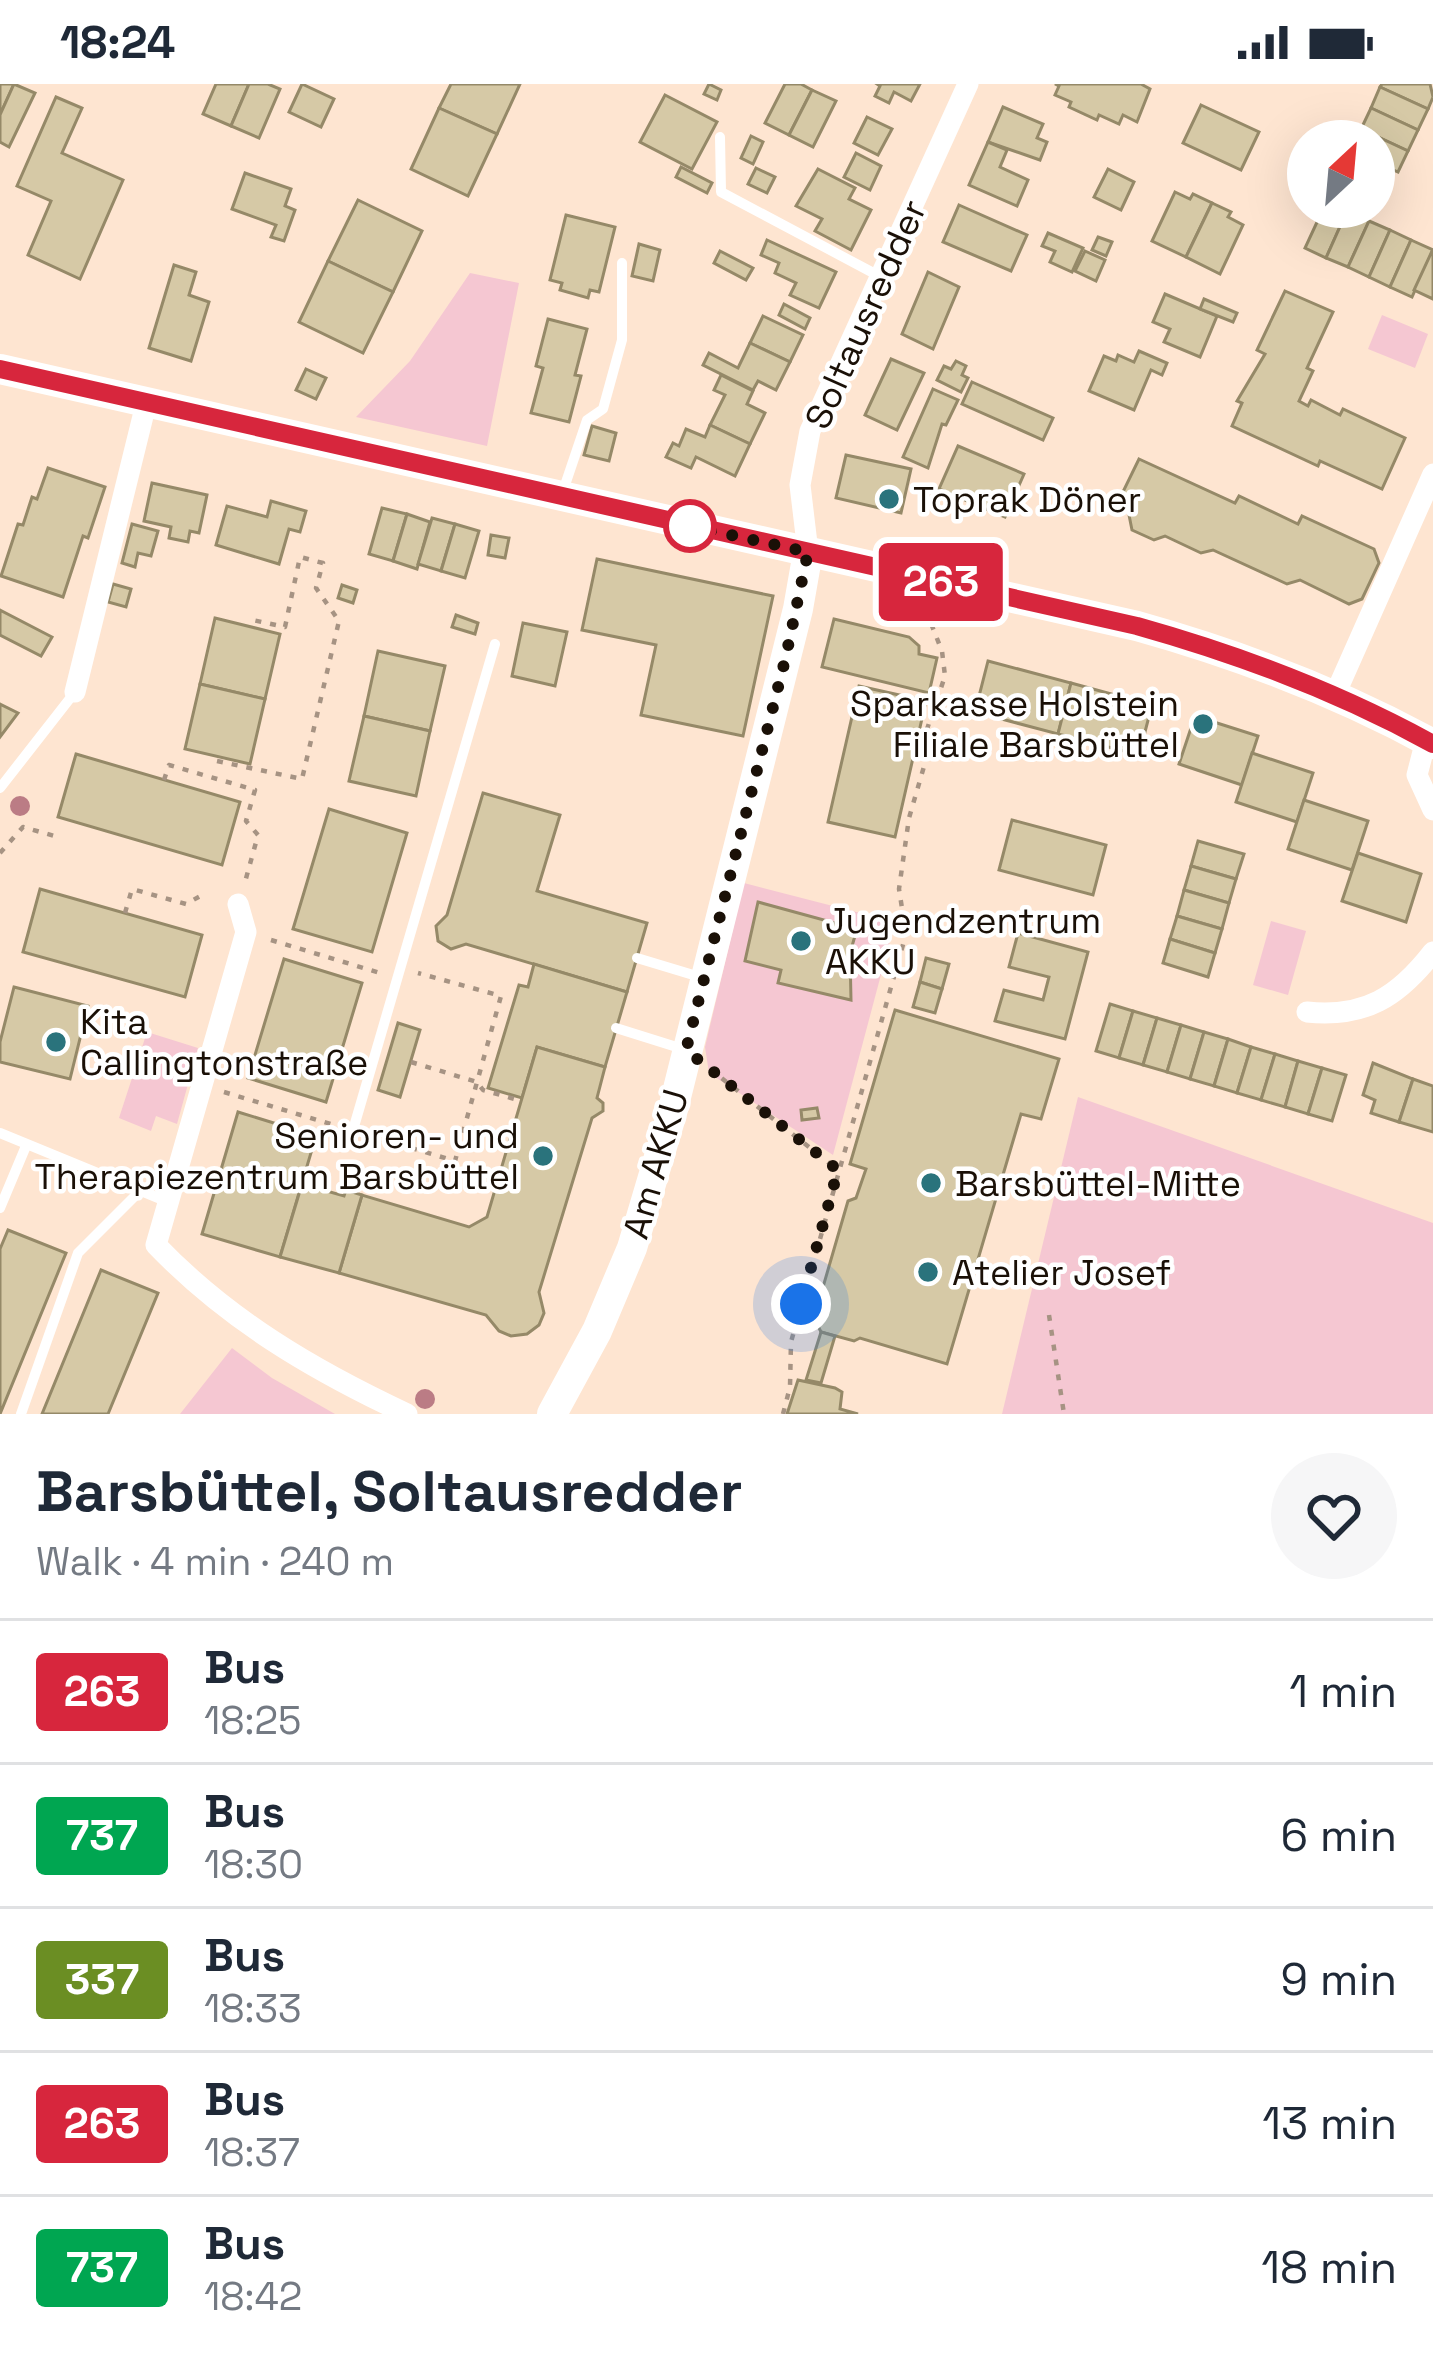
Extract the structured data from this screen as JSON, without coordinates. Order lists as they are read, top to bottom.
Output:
{
  "streets": {
    "street": ["Soltausredder", "Am AKKU"]
  },
  "crossings": [
    ["Soltausredder", "Am AKKU"]
  ],
  "places": [
    "Toprak Döner",
    "Sparkasse Holstein Filiale Barsbüttel",
    "Jugendzentrum AKKU",
    "Kita Callingtonstraße",
    "Senioren- und Therapiezentrum Barsbüttel",
    "Barsbüttel-Mitte",
    "Atelier Josef"
  ],
  "lines": ["bus line 263"],
  "north": "top right",
  "page": {
    "status": "18:24",
    "on_map": "263",
    "heading": ["Barsbüttel, Soltausredder", "Walk · 4 min · 240 m"],
    "list": [
      {
        "mark": "263",
        "name": "Bus",
        "note": "18:25",
        "value": "1 min"
      },
      {
        "mark": "737",
        "name": "Bus",
        "note": "18:30",
        "value": "6 min"
      },
      {
        "mark": "337",
        "name": "Bus",
        "note": "18:33",
        "value": "9 min"
      },
      {
        "mark": "263",
        "name": "Bus",
        "note": "18:37",
        "value": "13 min"
      },
      {
        "mark": "737",
        "name": "Bus",
        "note": "18:42",
        "value": "18 min"
      }
    ]
  }
}
